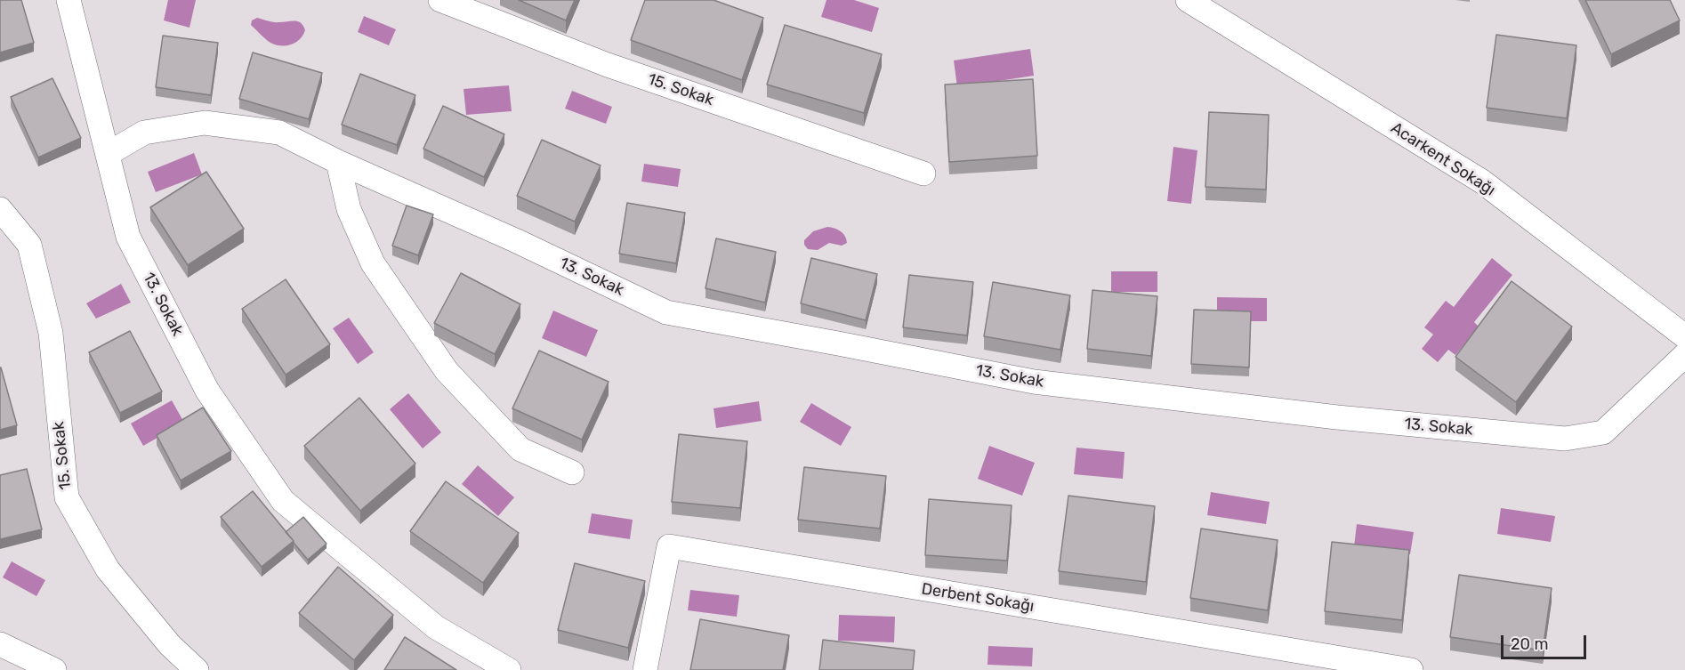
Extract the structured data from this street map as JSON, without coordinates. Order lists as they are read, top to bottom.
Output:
{
  "streets": {
    "street": [
      "15. Sokak",
      "Acarkent Sokağı",
      "13. Sokak",
      "Derbent Sokağı"
    ]
  },
  "scale_bar": "20 m"
}
